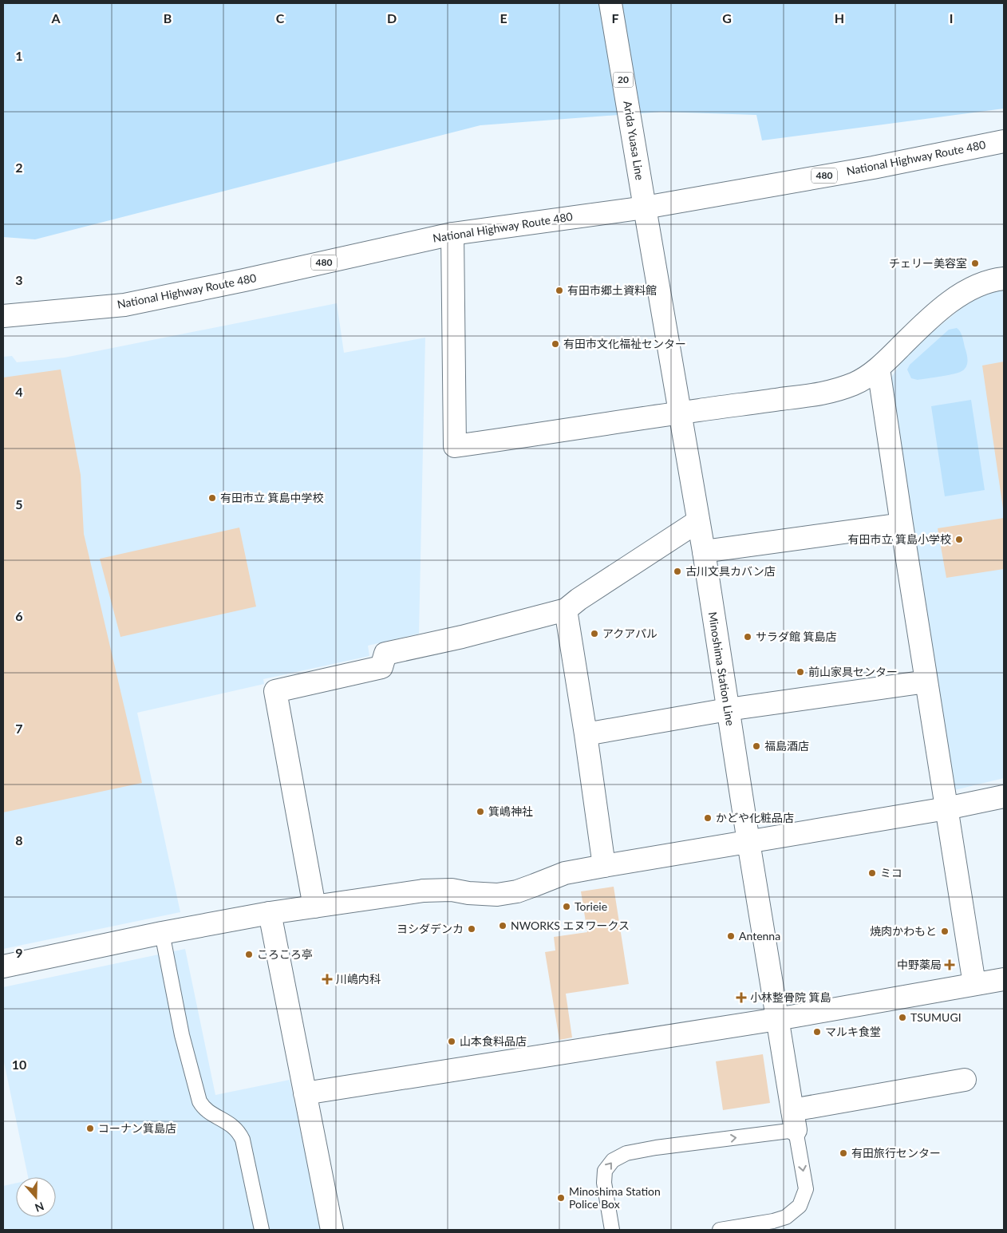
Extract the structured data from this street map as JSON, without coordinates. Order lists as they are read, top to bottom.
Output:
{
  "streets": {
    "main road": [
      "20",
      "Arida Yuasa Line",
      "National Highway Route 480",
      "480",
      "Minoshima Station Line"
    ]
  },
  "crossings": [
    ["Arida Yuasa Line", "National Highway Route 480"],
    ["Arida Yuasa Line", "Minoshima Station Line"],
    ["National Highway Route 480", "Minoshima Station Line"]
  ],
  "places": {
    "other": [
      "チェリー美容室",
      "有田市郷土資料館",
      "有田市文化福祉センター",
      "有田市立 箕島中学校",
      "有田市立 箕島小学校",
      "古川文具カバン店",
      "アクアパル",
      "サラダ館 箕島店",
      "前山家具センター",
      "福島酒店",
      "箕嶋神社",
      "かどや化粧品店",
      "ミコ",
      "Torieie",
      "NWORKS エヌワークス",
      "ヨシダデンカ",
      "焼肉かわもと",
      "Antenna",
      "ころころ亭",
      "TSUMUGI",
      "マルキ食堂",
      "山本食料品店",
      "コーナン箕島店",
      "有田旅行センター",
      "Minoshima Station Police Box"
    ],
    "health": ["中野薬局", "川嶋内科", "小林整骨院 箕島"]
  },
  "north": "bottom",
  "grid": {
    "columns": [
      "A",
      "B",
      "C",
      "D",
      "E",
      "F",
      "G",
      "H",
      "I"
    ],
    "rows": [
      "1",
      "2",
      "3",
      "4",
      "5",
      "6",
      "7",
      "8",
      "9",
      "10"
    ]
  }
}
